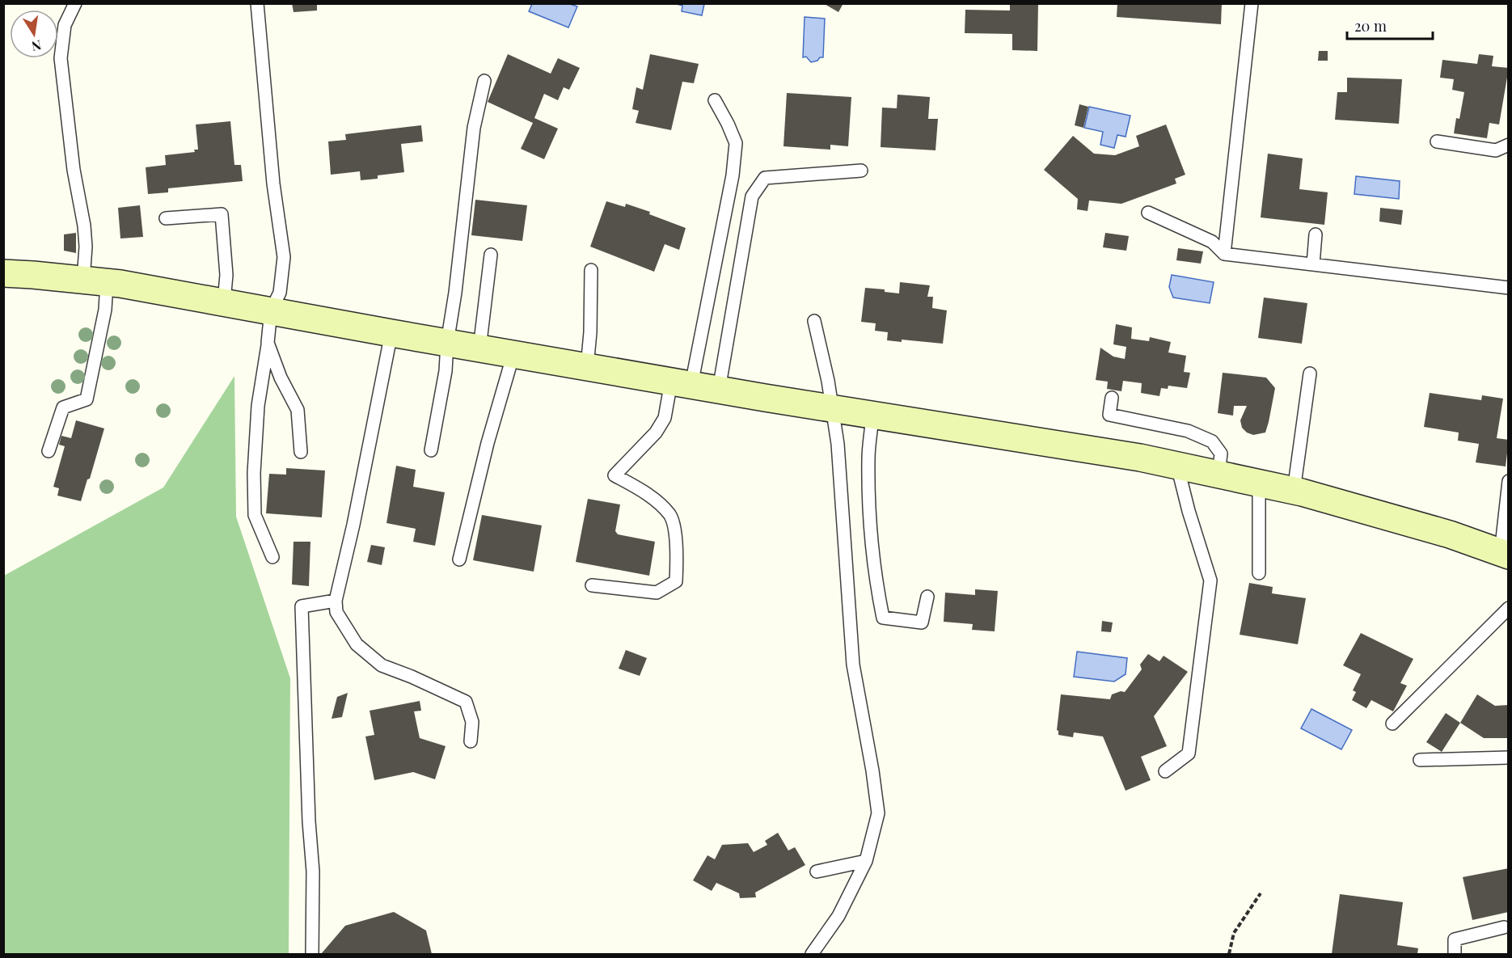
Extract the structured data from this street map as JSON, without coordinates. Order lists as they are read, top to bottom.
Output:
{
  "scale_bar": "20 m",
  "north": "bottom"
}
